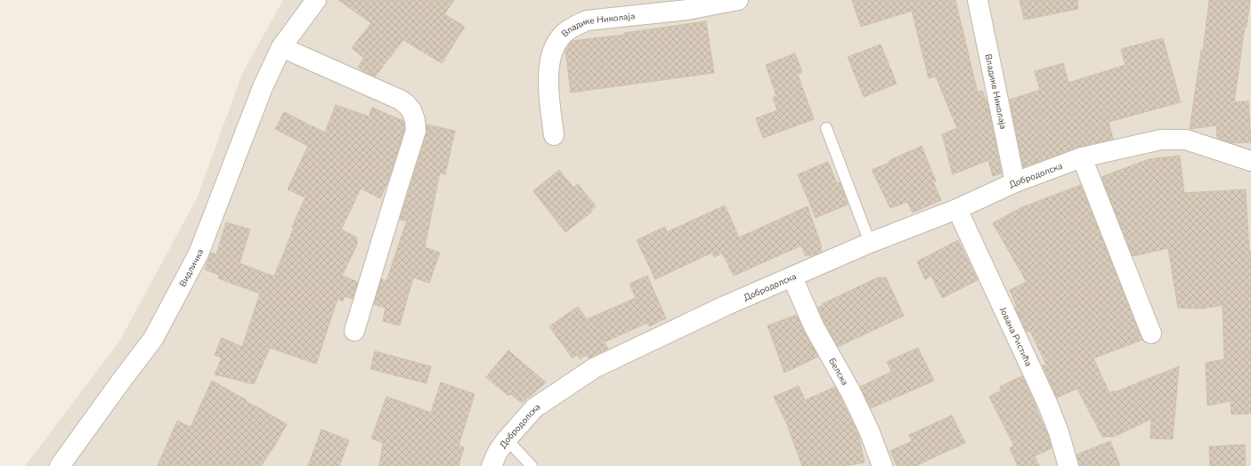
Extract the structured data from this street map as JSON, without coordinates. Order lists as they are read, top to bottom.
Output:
{
  "streets": {
    "street": [
      "Владике Николаја",
      "Добродолска",
      "Видличка",
      "Јована Ристића",
      "Белска"
    ]
  },
  "crossings": [
    ["Владике Николаја", "Добродолска"],
    ["Добродолска", "Јована Ристића"],
    ["Добродолска", "Белска"]
  ]
}
